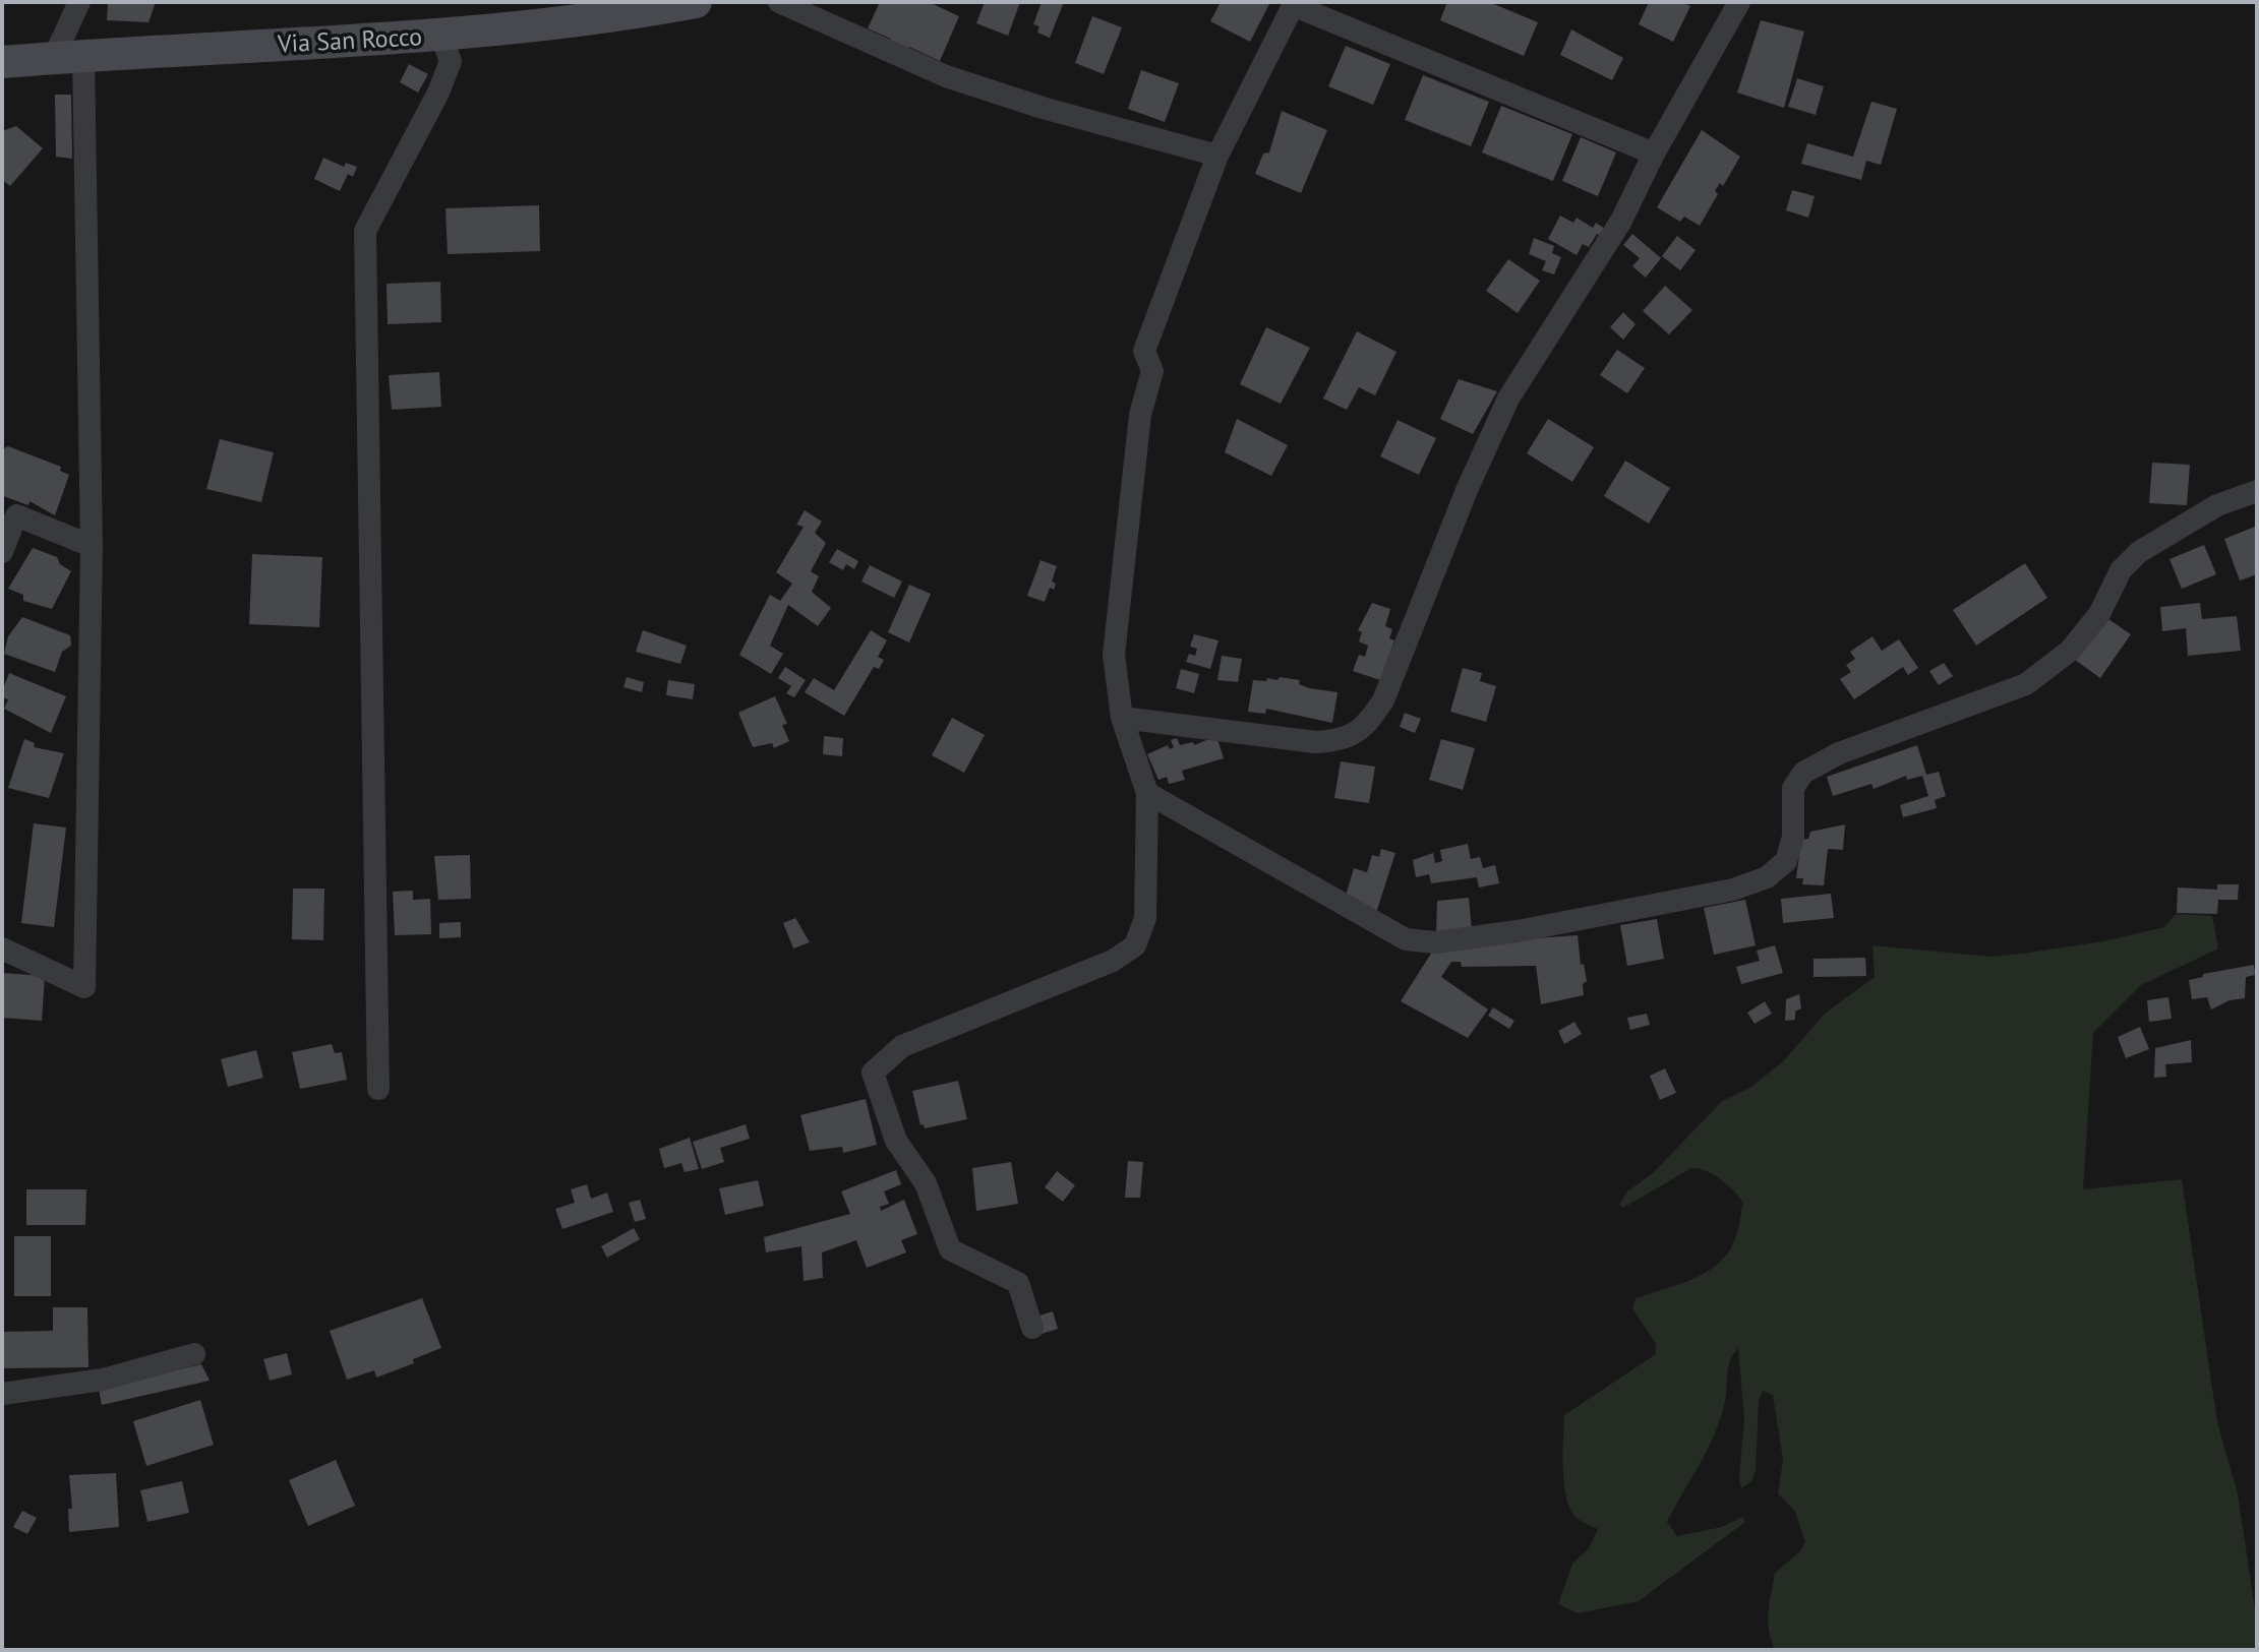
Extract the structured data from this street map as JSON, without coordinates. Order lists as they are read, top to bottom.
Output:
{
  "streets": {
    "street": ["Via San Rocco"]
  }
}
